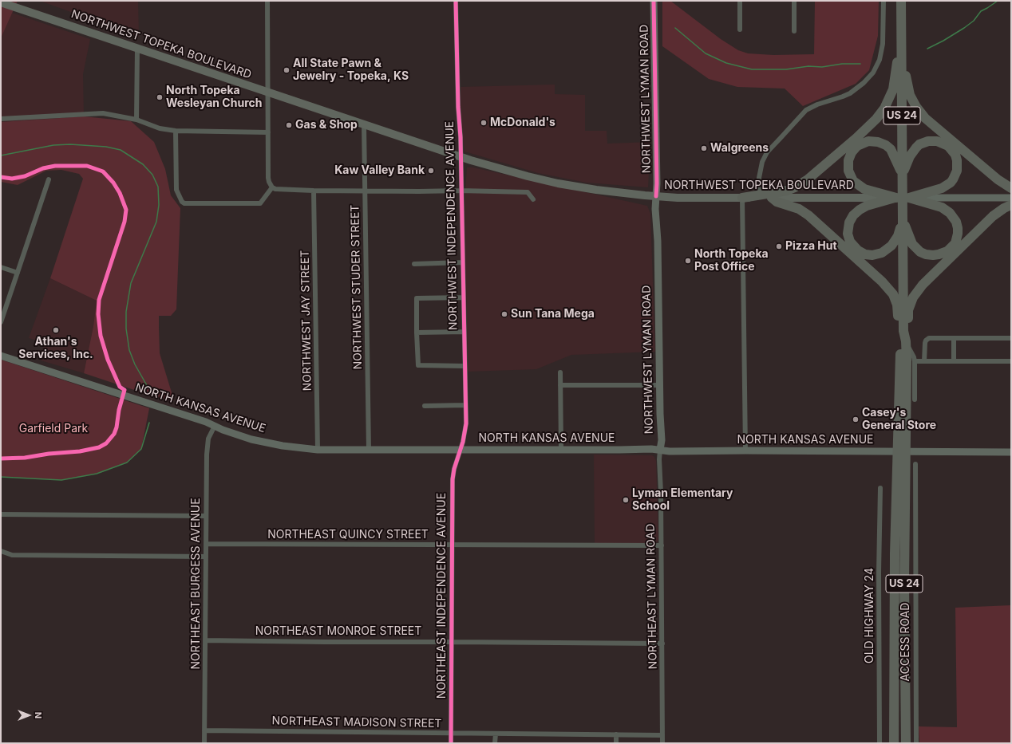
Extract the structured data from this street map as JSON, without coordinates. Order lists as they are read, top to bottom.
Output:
{
  "streets": {
    "highway": ["US 24"],
    "main road": ["NORTHWEST TOPEKA BOULEVARD", "NORTHWEST LYMAN ROAD", "NORTH KANSAS AVENUE"],
    "street": [
      "NORTHWEST INDEPENDENCE AVENUE",
      "NORTHWEST STUDER STREET",
      "NORTHWEST JAY STREET",
      "NORTHEAST QUINCY STREET",
      "NORTHEAST BURGESS AVENUE",
      "NORTHEAST INDEPENDENCE AVENUE",
      "NORTHEAST LYMAN ROAD",
      "OLD HIGHWAY 24",
      "NORTHEAST MONROE STREET",
      "ACCESS ROAD",
      "NORTHEAST MADISON STREET"
    ]
  },
  "crossings": [
    ["NORTHWEST TOPEKA BOULEVARD", "NORTHWEST LYMAN ROAD"],
    ["NORTHWEST TOPEKA BOULEVARD", "NORTHWEST INDEPENDENCE AVENUE"],
    ["NORTHWEST TOPEKA BOULEVARD", "NORTHWEST STUDER STREET"],
    ["NORTHWEST LYMAN ROAD", "NORTH KANSAS AVENUE"],
    ["NORTHWEST LYMAN ROAD", "NORTHEAST LYMAN ROAD"],
    ["US 24", "NORTH KANSAS AVENUE"],
    ["NORTHWEST INDEPENDENCE AVENUE", "NORTH KANSAS AVENUE"],
    ["NORTHWEST INDEPENDENCE AVENUE", "NORTHEAST INDEPENDENCE AVENUE"],
    ["NORTHWEST STUDER STREET", "NORTH KANSAS AVENUE"],
    ["NORTHWEST JAY STREET", "NORTH KANSAS AVENUE"],
    ["NORTH KANSAS AVENUE", "NORTHEAST BURGESS AVENUE"],
    ["NORTH KANSAS AVENUE", "NORTHEAST INDEPENDENCE AVENUE"],
    ["NORTH KANSAS AVENUE", "NORTHEAST LYMAN ROAD"],
    ["NORTHEAST QUINCY STREET", "NORTHEAST BURGESS AVENUE"],
    ["NORTHEAST QUINCY STREET", "NORTHEAST INDEPENDENCE AVENUE"],
    ["NORTHEAST QUINCY STREET", "NORTHEAST LYMAN ROAD"],
    ["NORTHEAST BURGESS AVENUE", "NORTHEAST MONROE STREET"],
    ["NORTHEAST BURGESS AVENUE", "NORTHEAST MADISON STREET"],
    ["NORTHEAST INDEPENDENCE AVENUE", "NORTHEAST MONROE STREET"],
    ["NORTHEAST INDEPENDENCE AVENUE", "NORTHEAST MADISON STREET"],
    ["NORTHEAST LYMAN ROAD", "NORTHEAST MONROE STREET"],
    ["NORTHEAST LYMAN ROAD", "NORTHEAST MADISON STREET"]
  ],
  "parks": ["Garfield Park"],
  "places": [
    "All State Pawn & Jewelry - Topeka, KS",
    "North Topeka Wesleyan Church",
    "McDonald's",
    "Gas & Shop",
    "Walgreens",
    "Kaw Valley Bank",
    "Pizza Hut",
    "North Topeka Post Office",
    "Sun Tana Mega",
    "Athan's Services, Inc.",
    "Casey's General Store",
    "Lyman Elementary School"
  ],
  "north": "right"
}
